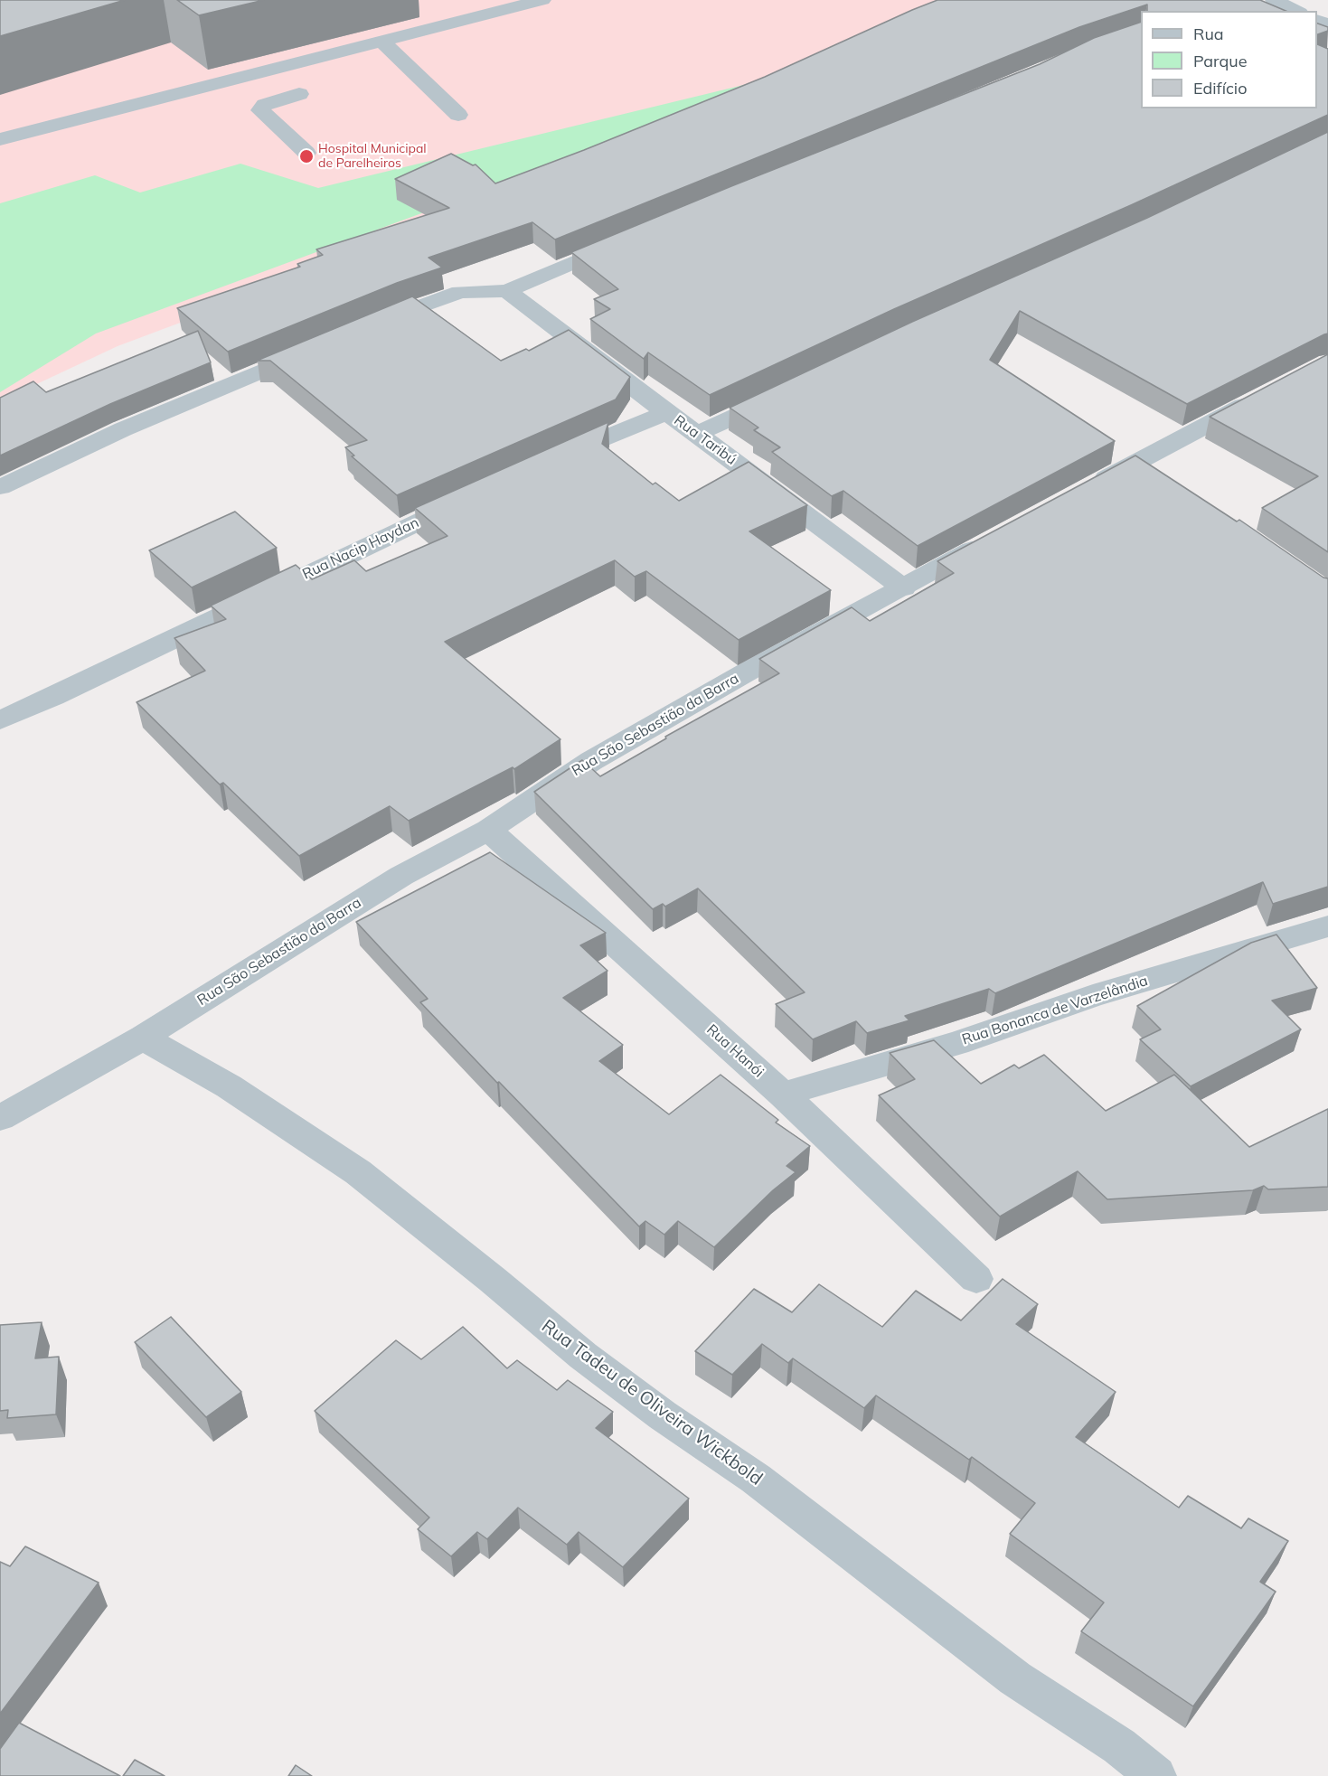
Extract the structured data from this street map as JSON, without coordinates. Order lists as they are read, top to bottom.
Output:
{
  "streets": {
    "street": [
      "Rua Taribú",
      "Rua Nacip Haydan",
      "Rua São Sebastião da Barra",
      "Rua Bonanca de Varzelândia",
      "Rua Hanói",
      "Rua Tadeu de Oliveira Wickbold"
    ]
  },
  "crossings": [
    ["Rua Taribú", "Rua São Sebastião da Barra"],
    ["Rua São Sebastião da Barra", "Rua Hanói"],
    ["Rua São Sebastião da Barra", "Rua Tadeu de Oliveira Wickbold"],
    ["Rua Bonanca de Varzelândia", "Rua Hanói"]
  ],
  "places": ["Hospital Municipal de Parelheiros"],
  "legend": ["Rua", "Parque", "Edifício"]
}
